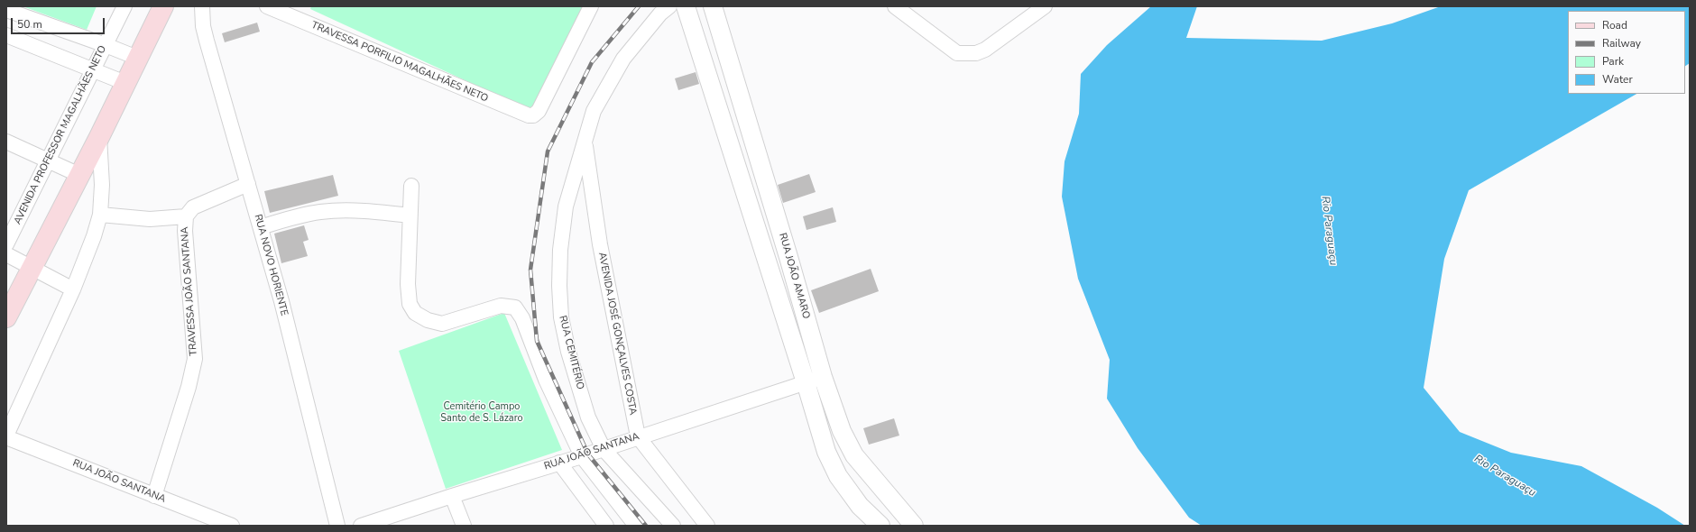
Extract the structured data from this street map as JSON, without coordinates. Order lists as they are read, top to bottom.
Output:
{
  "streets": {
    "street": [
      "TRAVESSA PORFILIO MAGALHÃES NETO",
      "AVENIDA PROFESSOR MAGALHÃES NETO",
      "RUA NOVO HORIENTE",
      "RUA JOÃO AMARO",
      "TRAVESSA JOÃO SANTANA",
      "AVENIDA JOSÉ GONÇALVES COSTA",
      "RUA CEMITÉRIO",
      "RUA JOÃO SANTANA"
    ]
  },
  "crossings": [
    ["RUA NOVO HORIENTE", "TRAVESSA JOÃO SANTANA"],
    ["RUA JOÃO AMARO", "RUA JOÃO SANTANA"],
    ["TRAVESSA JOÃO SANTANA", "RUA JOÃO SANTANA"],
    ["AVENIDA JOSÉ GONÇALVES COSTA", "RUA CEMITÉRIO"],
    ["AVENIDA JOSÉ GONÇALVES COSTA", "RUA JOÃO SANTANA"],
    ["RUA CEMITÉRIO", "RUA JOÃO SANTANA"]
  ],
  "water": ["Rio Paraguaçu"],
  "parks": ["Cemitério Campo Santo de S. Lázaro"],
  "legend": [
    "Road",
    "Railway",
    "Park",
    "Water"
  ],
  "scale_bar": "50 m"
}
